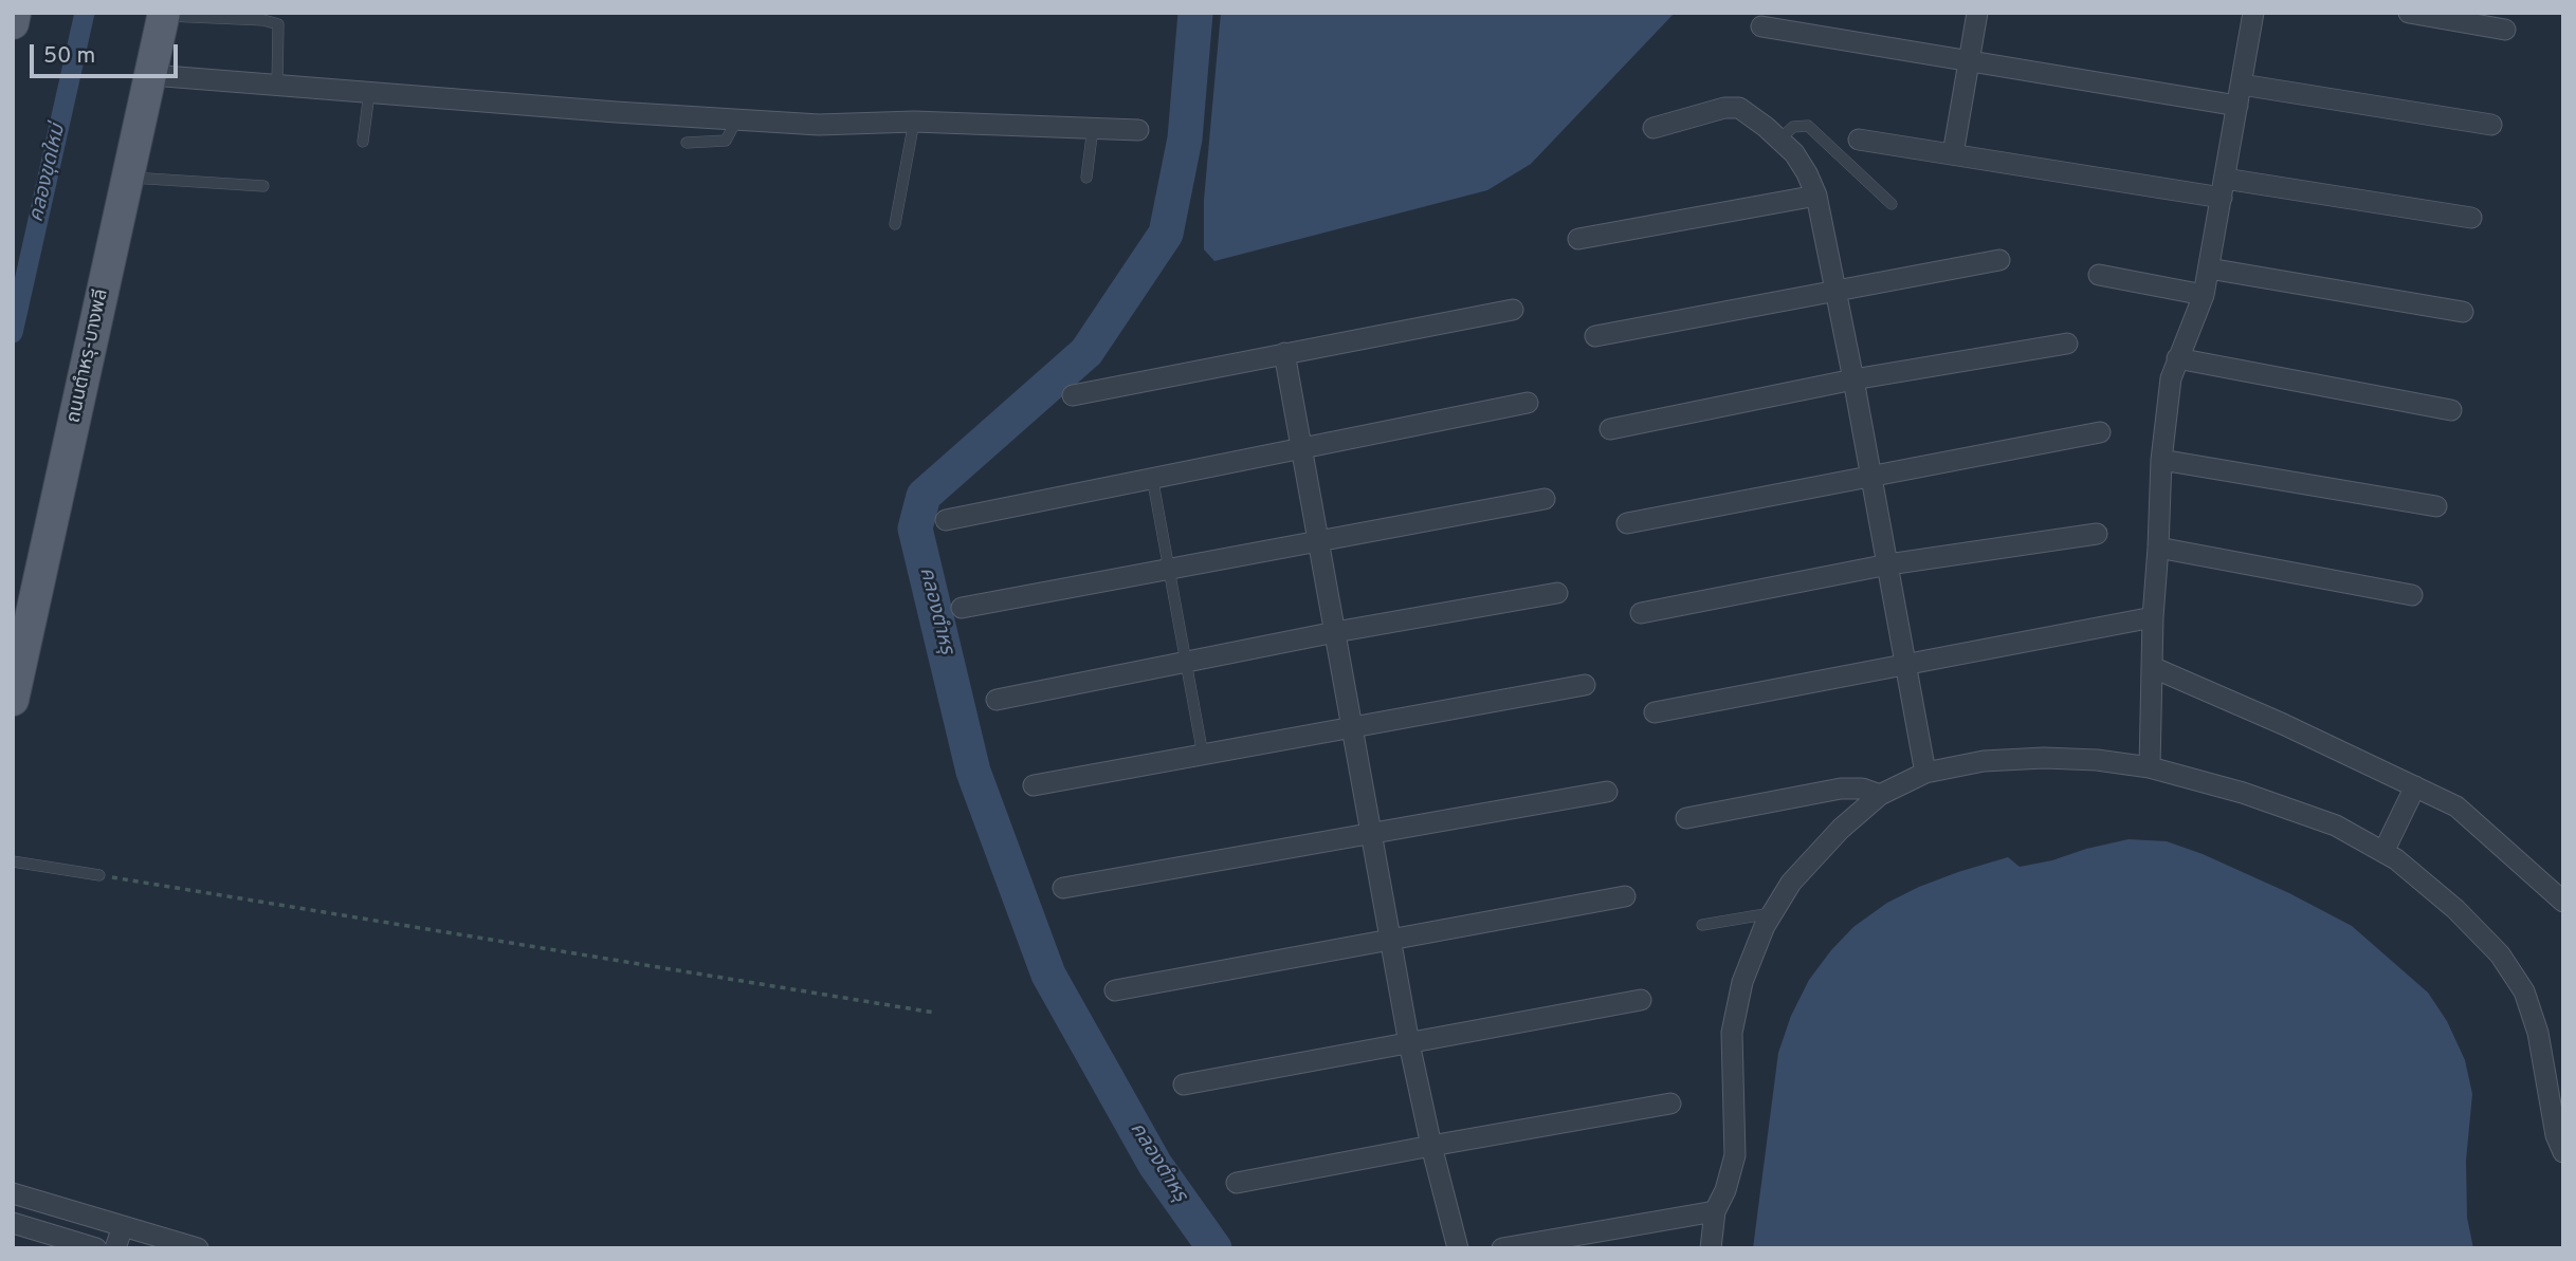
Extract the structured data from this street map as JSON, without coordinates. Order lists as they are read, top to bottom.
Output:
{
  "streets": {
    "main road": ["ถนนตำหรุ-บางพลี"]
  },
  "water": ["คลองขุดใหม่", "คลองตำหรุ"],
  "scale_bar": "50 m"
}
